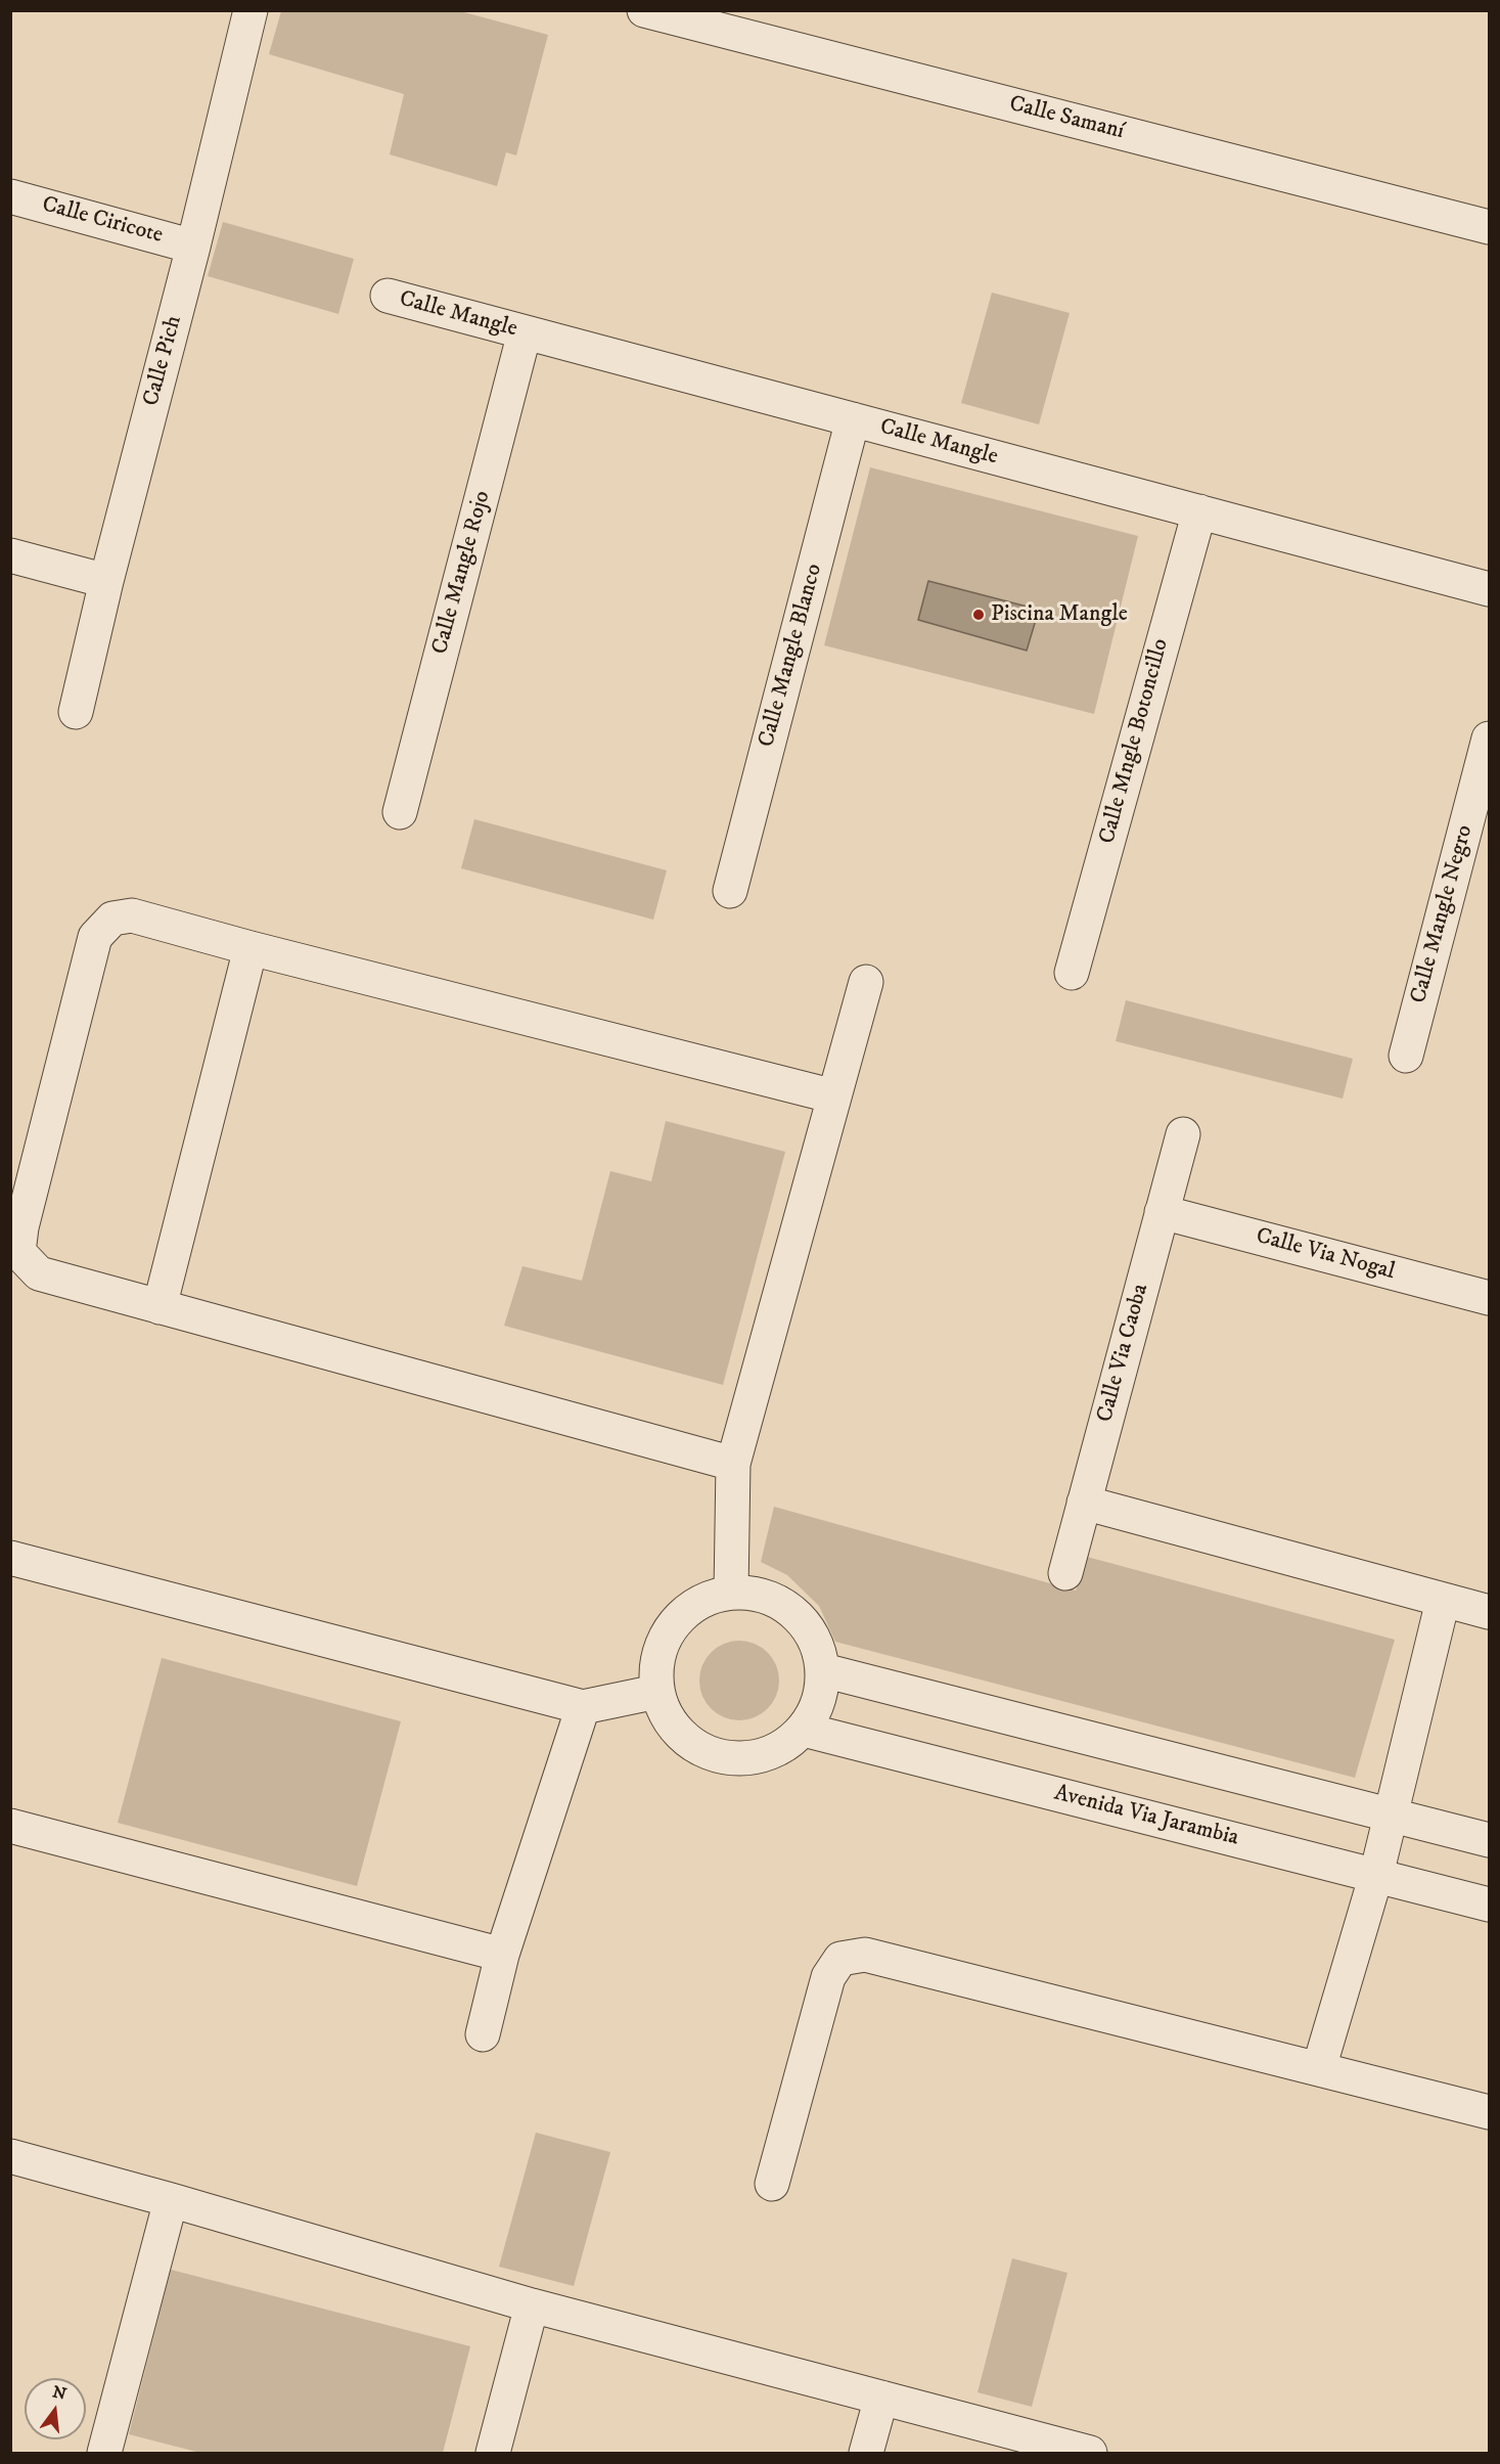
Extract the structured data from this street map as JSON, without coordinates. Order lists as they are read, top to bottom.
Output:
{
  "streets": {
    "street": [
      "Calle Samaní",
      "Calle Ciricote",
      "Calle Mangle",
      "Calle Pich",
      "Calle Mangle Rojo",
      "Calle Mangle Blanco",
      "Calle Mngle Botoncillo",
      "Calle Mangle Negro",
      "Calle Via Nogal",
      "Calle Via Caoba",
      "Avenida Via Jarambia"
    ]
  },
  "crossings": [
    ["Calle Ciricote", "Calle Pich"],
    ["Calle Mangle", "Calle Mangle Rojo"],
    ["Calle Mangle", "Calle Mangle Blanco"],
    ["Calle Mangle", "Calle Mngle Botoncillo"],
    ["Calle Via Nogal", "Calle Via Caoba"]
  ],
  "places": ["Piscina Mangle"],
  "north": "top"
}
